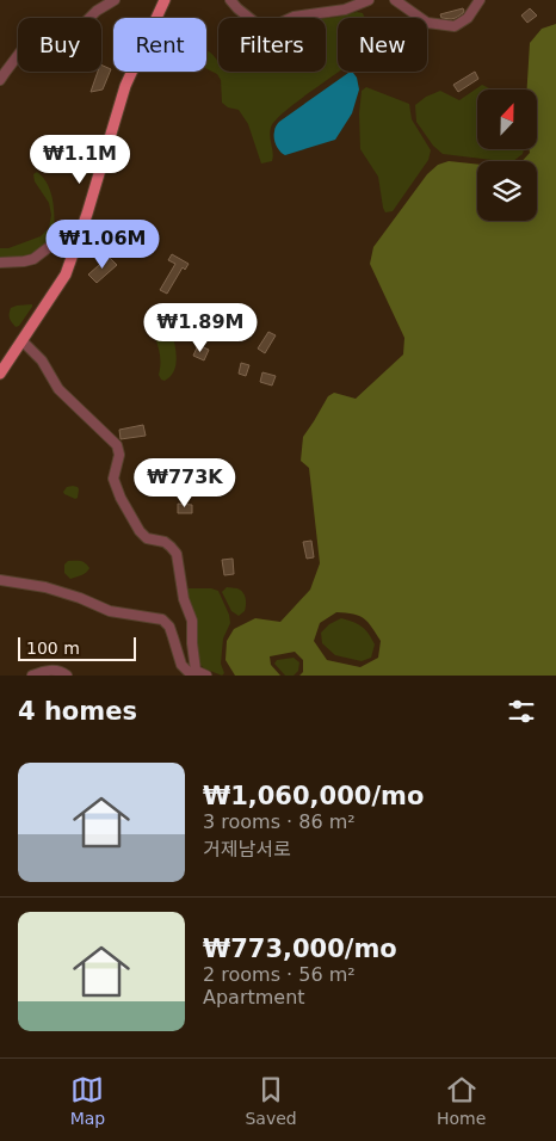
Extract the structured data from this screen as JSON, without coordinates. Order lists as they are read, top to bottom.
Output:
{
  "scale_bar": "100 m",
  "north": "top",
  "page": {
    "chip": [
      "Buy",
      "Rent",
      "Filters",
      "New"
    ],
    "price": [
      "₩1.1M",
      "₩1.06M",
      "₩1.89M",
      "₩773K"
    ],
    "scale": "100 m",
    "heading": "4 homes",
    "list": [
      {
        "name": "₩1,060,000/mo",
        "note": "3 rooms · 86 m² · 거제남서로"
      },
      {
        "name": "₩773,000/mo",
        "note": "2 rooms · 56 m² · Apartment"
      }
    ],
    "tabs": ["Map", "Saved", "Home"]
  }
}
